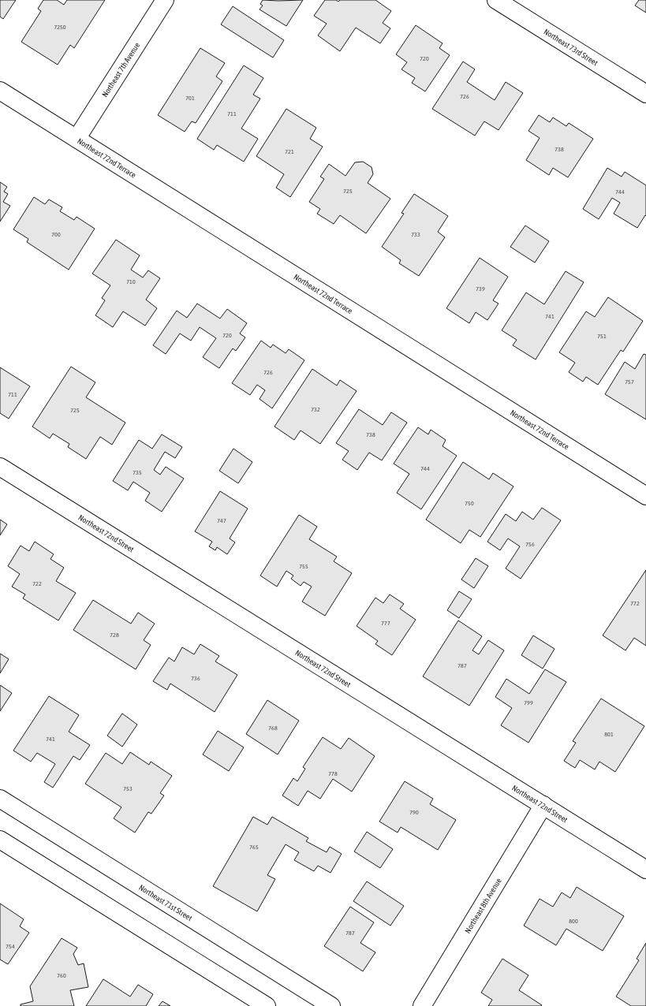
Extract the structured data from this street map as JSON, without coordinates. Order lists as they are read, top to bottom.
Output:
{
  "streets": {
    "street": [
      "Northeast 73rd Street",
      "Northeast 7th Avenue",
      "Northeast 72nd Terrace",
      "Northeast 72nd Street",
      "Northeast 71st Street",
      "Northeast 8th Avenue"
    ]
  },
  "crossings": [
    ["Northeast 7th Avenue", "Northeast 72nd Terrace"],
    ["Northeast 72nd Street", "Northeast 8th Avenue"]
  ],
  "house_numbers": [
    "7250",
    "720",
    "726",
    "701",
    "711",
    "738",
    "721",
    "725",
    "744",
    "700",
    "733",
    "710",
    "739",
    "741",
    "720",
    "751",
    "726",
    "757",
    "711",
    "732",
    "725",
    "738",
    "744",
    "735",
    "750",
    "747",
    "756",
    "755",
    "722",
    "772",
    "777",
    "728",
    "787",
    "736",
    "799",
    "768",
    "801",
    "741",
    "778",
    "753",
    "790",
    "765",
    "800",
    "787",
    "754",
    "760"
  ]
}
